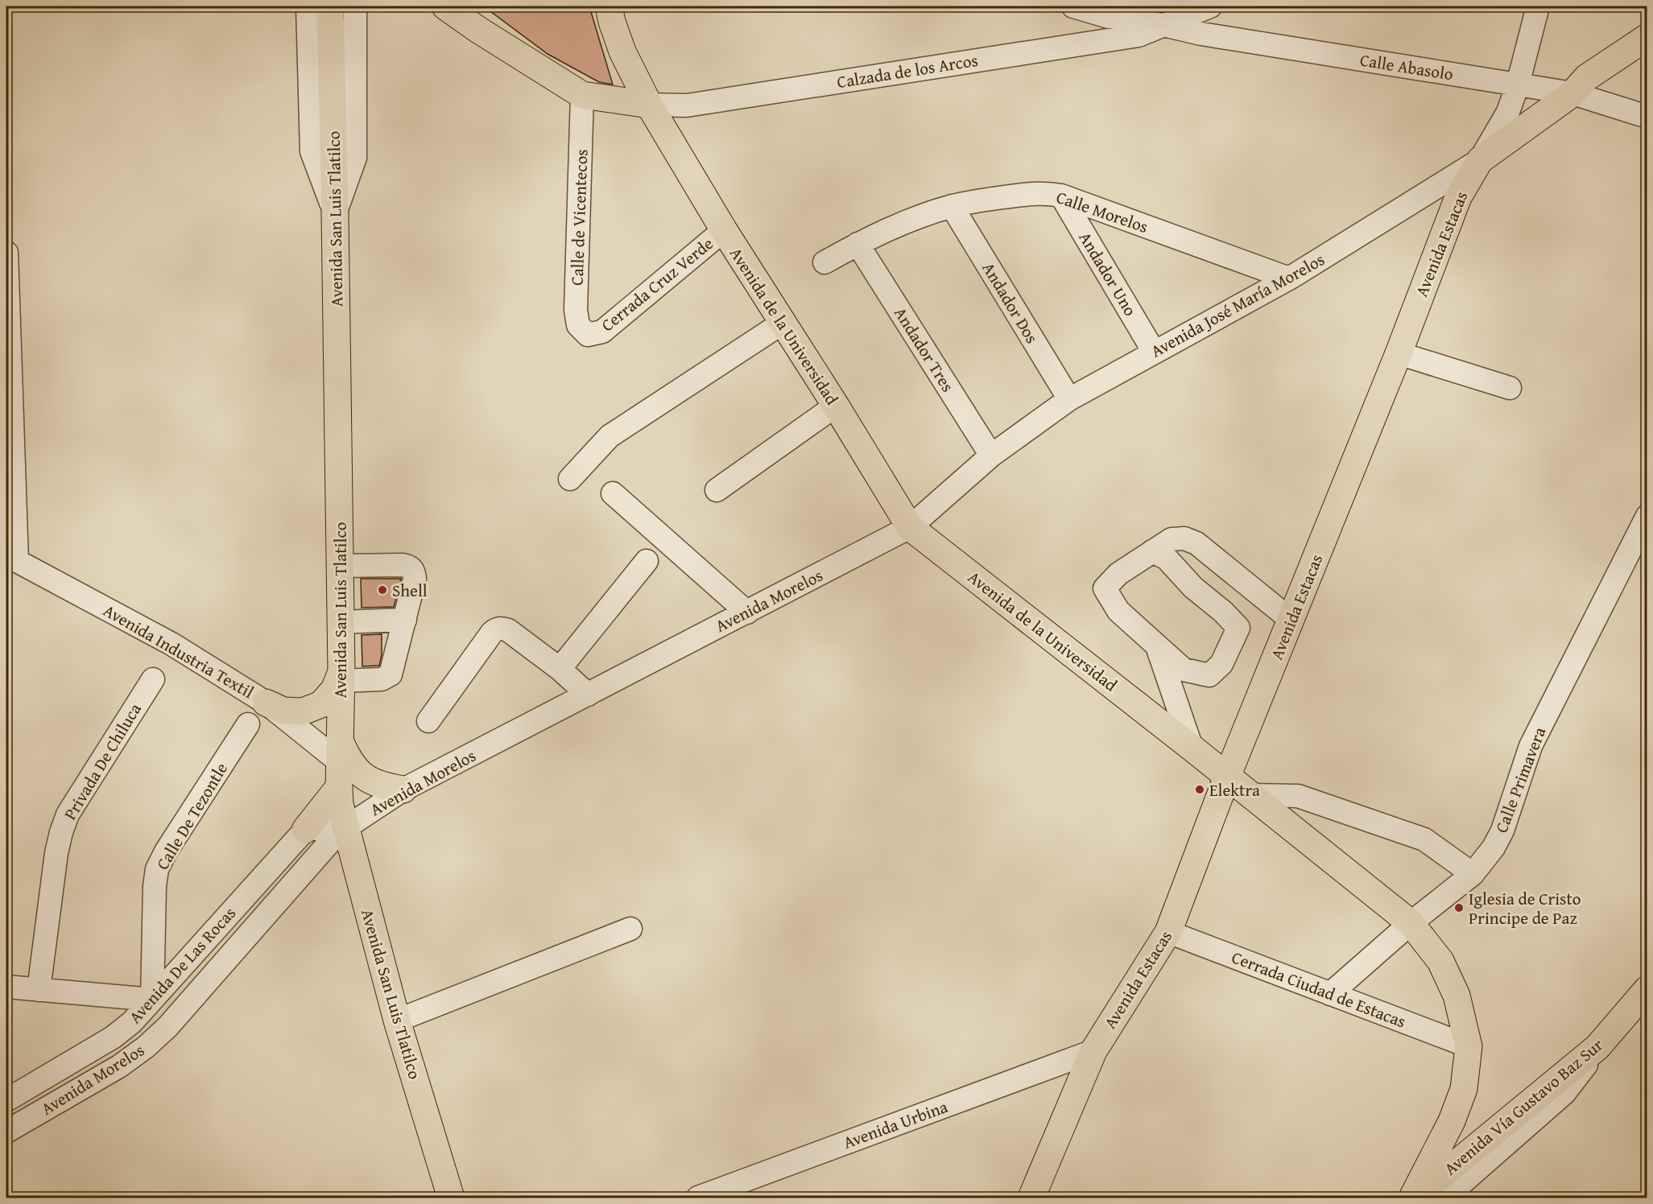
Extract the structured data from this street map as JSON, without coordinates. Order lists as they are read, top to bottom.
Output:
{
  "streets": {
    "main road": [
      "Avenida San Luis Tlatilco",
      "Avenida Estacas",
      "Avenida José María Morelos",
      "Avenida de la Universidad",
      "Avenida Vía Gustavo Baz Sur"
    ],
    "street": [
      "Calle Abasolo",
      "Calzada de los Arcos",
      "Calle Morelos",
      "Calle de Vicentecos",
      "Andador Uno",
      "Cerrada Cruz Verde",
      "Andador Dos",
      "Andador Tres",
      "Avenida Morelos",
      "Avenida Industria Textil",
      "Privada De Chiluca",
      "Calle Primavera",
      "Calle De Tezontle",
      "Avenida De Las Rocas",
      "Cerrada Ciudad de Estacas",
      "Avenida Urbina"
    ]
  },
  "crossings": [
    ["Calle Abasolo", "Calzada de los Arcos"],
    ["Calle Abasolo", "Avenida Estacas"],
    ["Calle Abasolo", "Avenida José María Morelos"],
    ["Calzada de los Arcos", "Avenida de la Universidad"],
    ["Calle Morelos", "Andador Uno"],
    ["Calle Morelos", "Andador Dos"],
    ["Calle Morelos", "Avenida José María Morelos"],
    ["Calle Morelos", "Andador Tres"],
    ["Calle de Vicentecos", "Cerrada Cruz Verde"],
    ["Avenida San Luis Tlatilco", "Avenida Morelos"],
    ["Avenida San Luis Tlatilco", "Avenida Industria Textil"],
    ["Avenida Estacas", "Avenida José María Morelos"],
    ["Avenida Estacas", "Avenida de la Universidad"],
    ["Avenida Estacas", "Cerrada Ciudad de Estacas"],
    ["Avenida Estacas", "Avenida Urbina"],
    ["Andador Uno", "Avenida José María Morelos"],
    ["Cerrada Cruz Verde", "Avenida de la Universidad"],
    ["Andador Dos", "Avenida José María Morelos"],
    ["Avenida José María Morelos", "Avenida de la Universidad"],
    ["Avenida José María Morelos", "Andador Tres"],
    ["Avenida José María Morelos", "Avenida Morelos"],
    ["Avenida de la Universidad", "Avenida Morelos"],
    ["Avenida de la Universidad", "Calle Primavera"],
    ["Avenida de la Universidad", "Cerrada Ciudad de Estacas"],
    ["Avenida de la Universidad", "Avenida Vía Gustavo Baz Sur"],
    ["Calle Primavera", "Cerrada Ciudad de Estacas"],
    ["Calle De Tezontle", "Avenida De Las Rocas"]
  ],
  "places": ["Shell", "Elektra", "Iglesia de Cristo Principe de Paz"]
}
